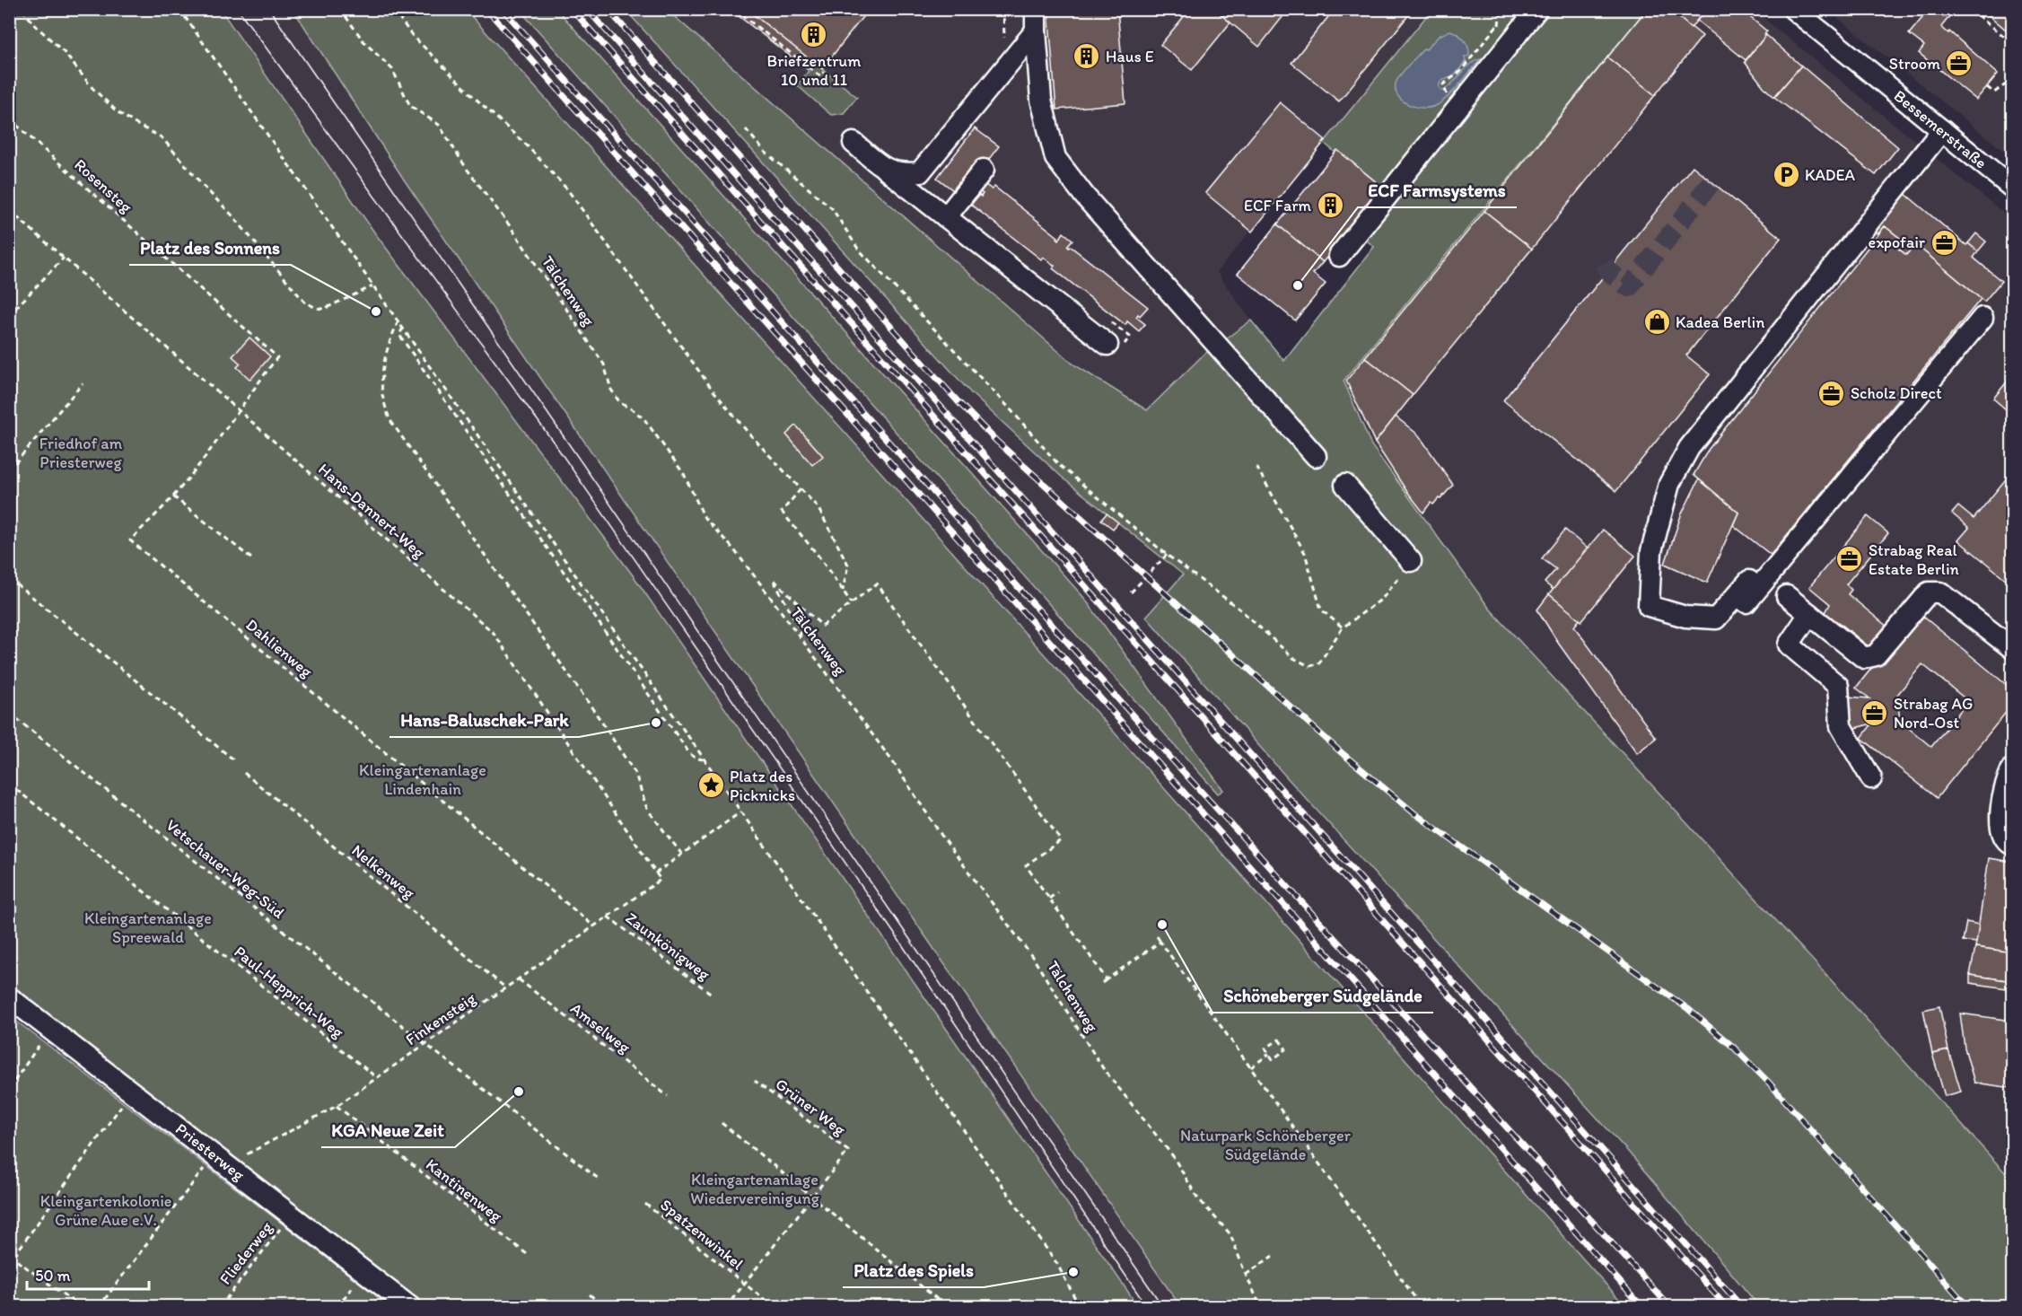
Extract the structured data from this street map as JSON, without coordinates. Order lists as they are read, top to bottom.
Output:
{
  "streets": {
    "street": ["Bessemerstraße", "Priesterweg"],
    "path": [
      "Rosensteg",
      "Tälchenweg",
      "Hans-Dannert-Weg",
      "Dahlienweg",
      "Vetschauer-Weg-Süd",
      "Nelkenweg",
      "Zaunkönigweg",
      "Paul-Hepprich-Weg",
      "Finkensteig",
      "Amselweg",
      "Grüner Weg",
      "Kantinenweg",
      "Spatzenwinkel",
      "Fliederweg"
    ]
  },
  "crossings": [
    ["Rosensteg", "Dahlienweg"],
    ["Hans-Dannert-Weg", "Dahlienweg"],
    ["Hans-Dannert-Weg", "Finkensteig"],
    ["Dahlienweg", "Finkensteig"],
    ["Vetschauer-Weg-Süd", "Finkensteig"],
    ["Nelkenweg", "Finkensteig"],
    ["Zaunkönigweg", "Finkensteig"],
    ["Paul-Hepprich-Weg", "Finkensteig"],
    ["Finkensteig", "Amselweg"],
    ["Finkensteig", "Priesterweg"],
    ["Finkensteig", "Kantinenweg"],
    ["Grüner Weg", "Spatzenwinkel"],
    ["Priesterweg", "Fliederweg"]
  ],
  "parks": [
    "Friedhof am Priesterweg",
    "Kleingartenanlage Lindenhain",
    "Kleingartenanlage Spreewald",
    "Naturpark Schöneberger Südgelände",
    "Kleingartenanlage Wiedervereinigung",
    "Kleingartenkolonie Grüne Aue e.V."
  ],
  "places": {
    "building": ["Briefzentrum 10 und 11", "Haus E", "ECF Farm"],
    "office": [
      "Stroom",
      "expofair",
      "Scholz Direct",
      "Strabag Real Estate Berlin",
      "Strabag AG Nord-Ost"
    ],
    "parking": ["KADEA"],
    "other": [
      "ECF Farmsystems",
      "Platz des Sonnens",
      "Hans-Baluschek-Park",
      "Schöneberger Südgelände",
      "KGA Neue Zeit",
      "Platz des Spiels"
    ],
    "shop": ["Kadea Berlin"],
    "place": ["Platz des Picknicks"]
  },
  "scale_bar": "50 m"
}
